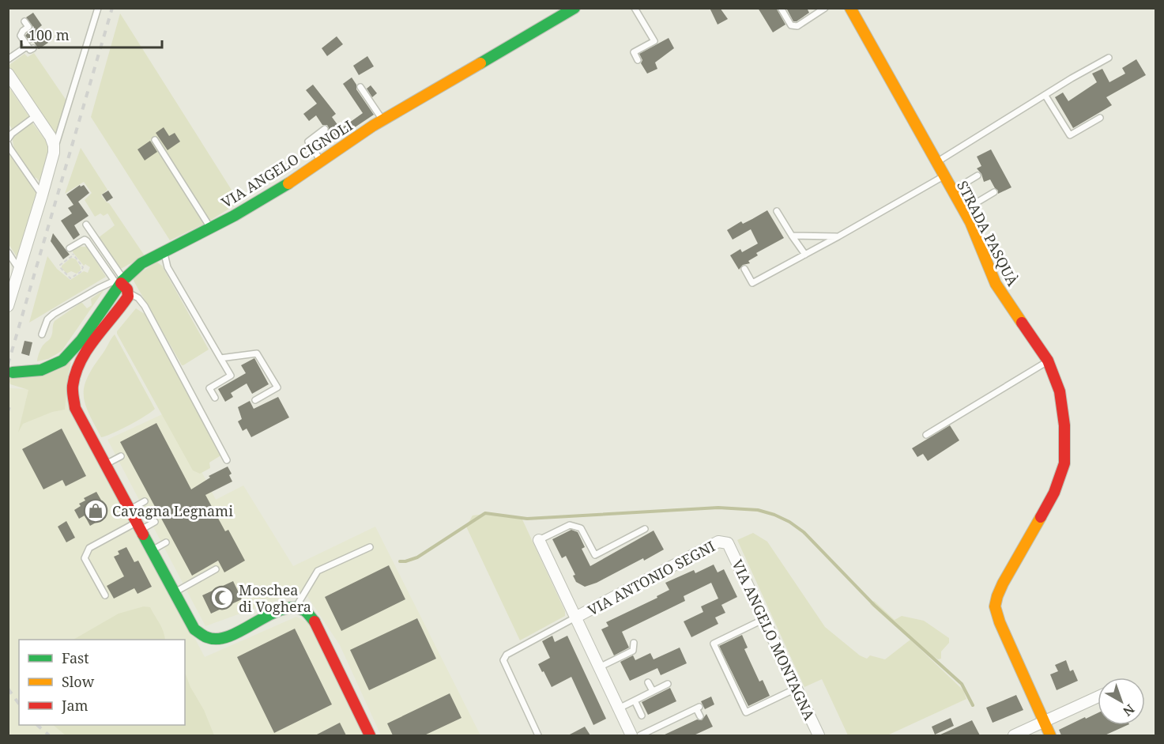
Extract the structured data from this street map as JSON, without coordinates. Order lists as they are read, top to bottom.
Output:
{
  "streets": {
    "street": [
      "VIA ANGELO CIGNOLI",
      "STRADA PASQUÀ",
      "VIA ANTONIO SEGNI",
      "VIA ANGELO MONTAGNA"
    ]
  },
  "crossings": [
    ["VIA ANTONIO SEGNI", "VIA ANGELO MONTAGNA"]
  ],
  "places": {
    "shop": ["Cavagna Legnami"],
    "mosque": ["Moschea di Voghera"]
  },
  "legend": ["Fast", "Slow", "Jam"],
  "scale_bar": "100 m",
  "north": "bottom right"
}
